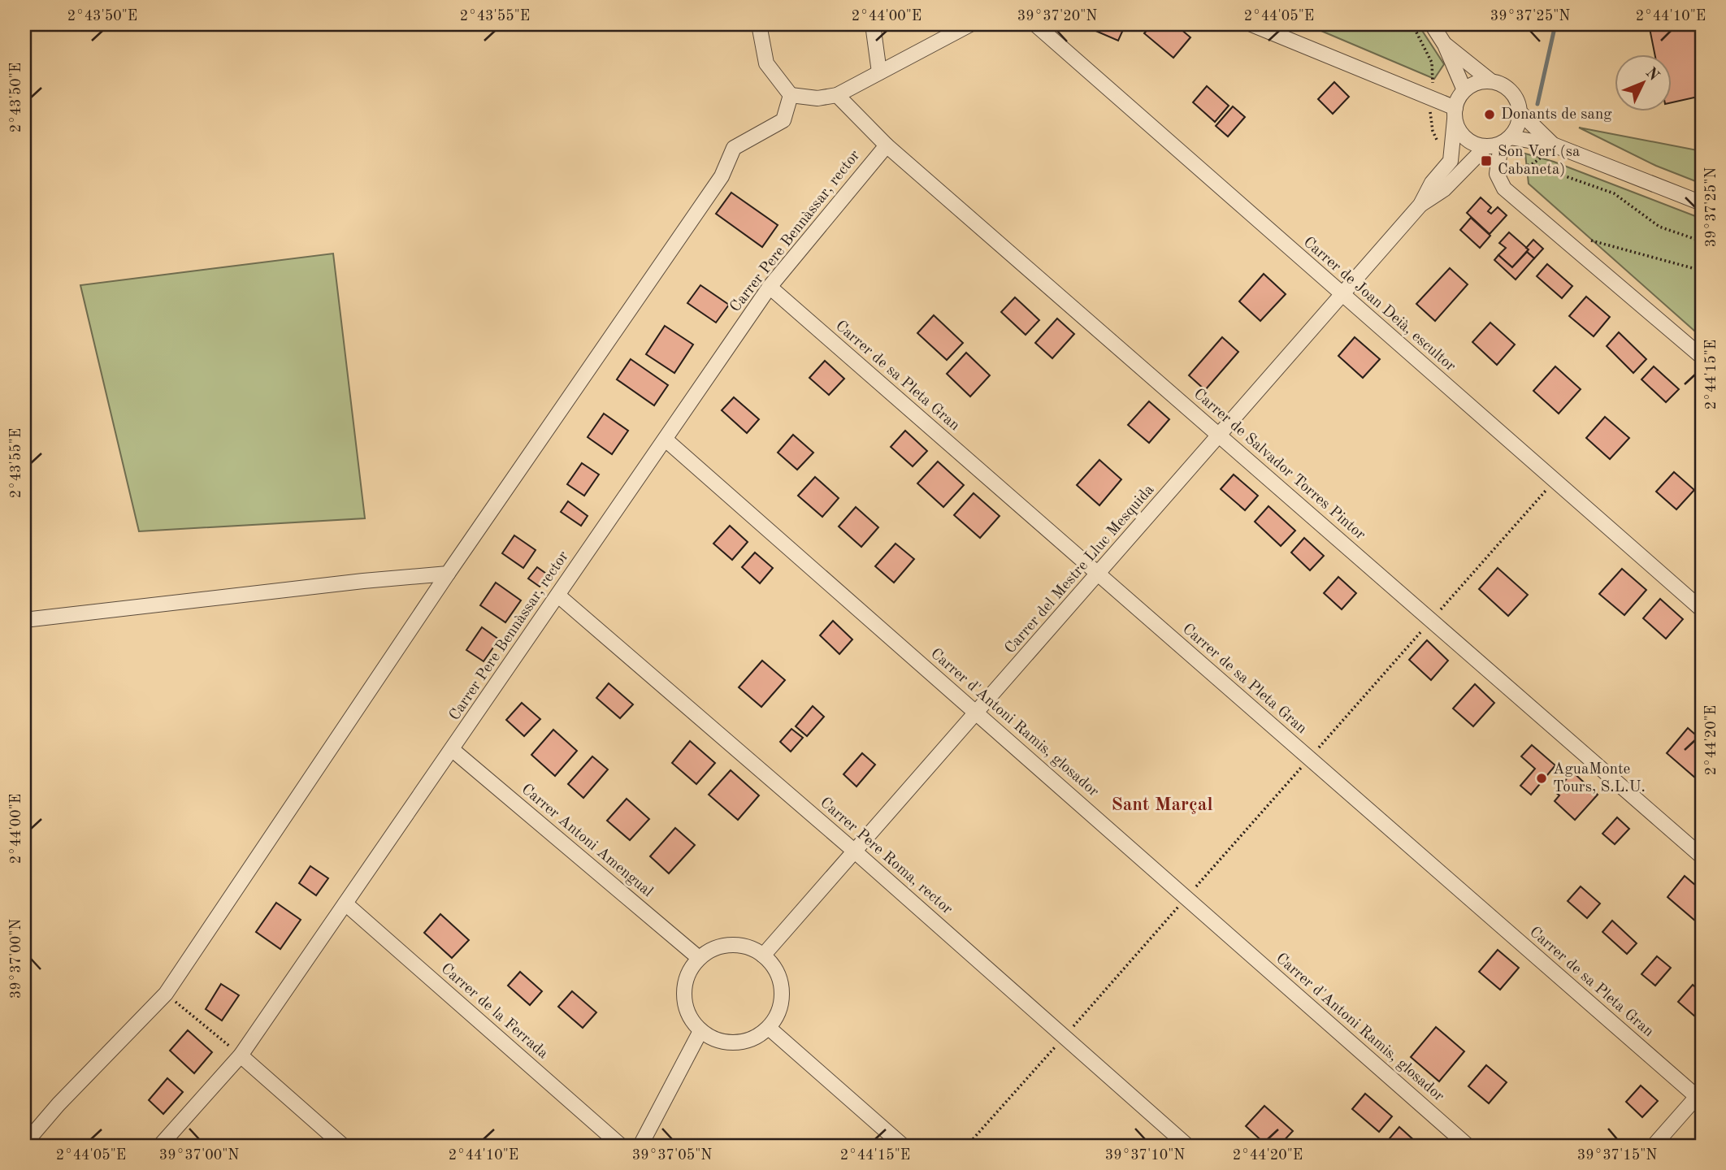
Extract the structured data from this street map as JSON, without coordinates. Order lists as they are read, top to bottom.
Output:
{
  "streets": {
    "street": [
      "Carrer Pere Bennàssar, rector",
      "Carrer de Joan Deià, escultor",
      "Carrer de sa Pleta Gran",
      "Carrer de Salvador Torres Pintor",
      "Carrer del Mestre Lluc Mesquida",
      "Carrer d'Antoni Ramis, glosador",
      "Carrer Antoni Amengual",
      "Carrer Pere Roma, rector",
      "Carrer de la Ferrada"
    ]
  },
  "crossings": [
    ["Carrer Pere Bennàssar, rector", "Carrer de sa Pleta Gran"],
    ["Carrer Pere Bennàssar, rector", "Carrer de Salvador Torres Pintor"],
    ["Carrer Pere Bennàssar, rector", "Carrer d'Antoni Ramis, glosador"],
    ["Carrer Pere Bennàssar, rector", "Carrer Antoni Amengual"],
    ["Carrer Pere Bennàssar, rector", "Carrer Pere Roma, rector"],
    ["Carrer Pere Bennàssar, rector", "Carrer de la Ferrada"],
    ["Carrer de Joan Deià, escultor", "Carrer del Mestre Lluc Mesquida"],
    ["Carrer de sa Pleta Gran", "Carrer del Mestre Lluc Mesquida"],
    ["Carrer de Salvador Torres Pintor", "Carrer del Mestre Lluc Mesquida"],
    ["Carrer del Mestre Lluc Mesquida", "Carrer d'Antoni Ramis, glosador"],
    ["Carrer del Mestre Lluc Mesquida", "Carrer Antoni Amengual"],
    ["Carrer del Mestre Lluc Mesquida", "Carrer Pere Roma, rector"]
  ],
  "districts": ["Sant Marçal"],
  "places": {
    "other": ["Donants de sang", "AguaMonte Tours, S.L.U."],
    "transit": ["Son Verí (sa Cabaneta)"]
  },
  "north": "top right",
  "coordinates": [
    "2°43'50\"E",
    "2°43'55\"E",
    "2°44'00\"E",
    "39°37'20\"N",
    "2°44'05\"E",
    "39°37'25\"N",
    "2°44'10\"E",
    "2°44'15\"E",
    "2°44'20\"E",
    "39°37'00\"N",
    "39°37'05\"N",
    "39°37'10\"N",
    "39°37'15\"N"
  ]
}
